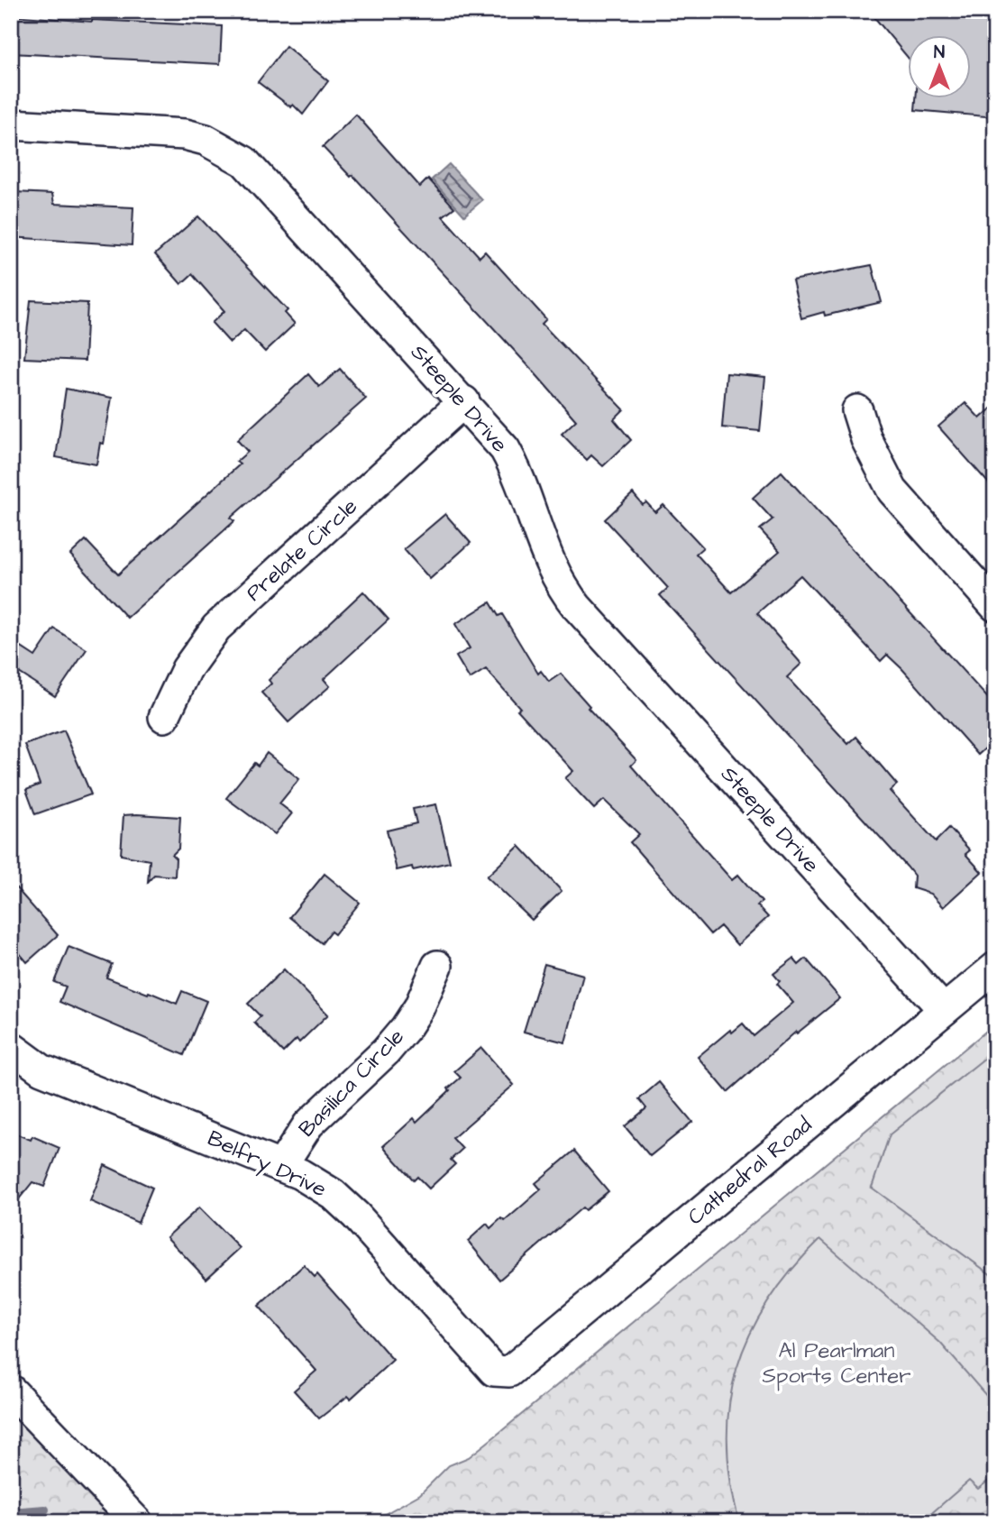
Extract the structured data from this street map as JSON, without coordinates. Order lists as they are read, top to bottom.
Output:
{
  "streets": {
    "street": [
      "Steeple Drive",
      "Prelate Circle",
      "Basilica Circle",
      "Belfry Drive",
      "Cathedral Road"
    ]
  },
  "crossings": [
    ["Steeple Drive", "Prelate Circle"],
    ["Steeple Drive", "Cathedral Road"],
    ["Basilica Circle", "Belfry Drive"],
    ["Belfry Drive", "Cathedral Road"]
  ],
  "parks": ["Al Pearlman Sports Center"],
  "north": "top"
}
